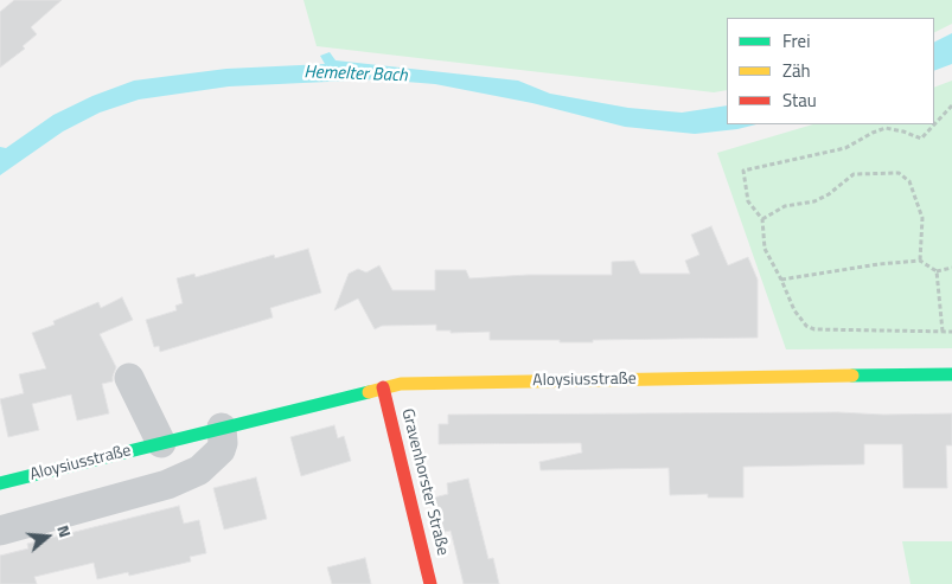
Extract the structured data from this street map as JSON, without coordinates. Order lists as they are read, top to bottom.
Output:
{
  "streets": {
    "street": ["Aloysiusstraße", "Gravenhorster Straße"]
  },
  "crossings": [
    ["Aloysiusstraße", "Gravenhorster Straße"]
  ],
  "water": ["Hemelter Bach"],
  "legend": ["Frei", "Zäh", "Stau"],
  "north": "right"
}
